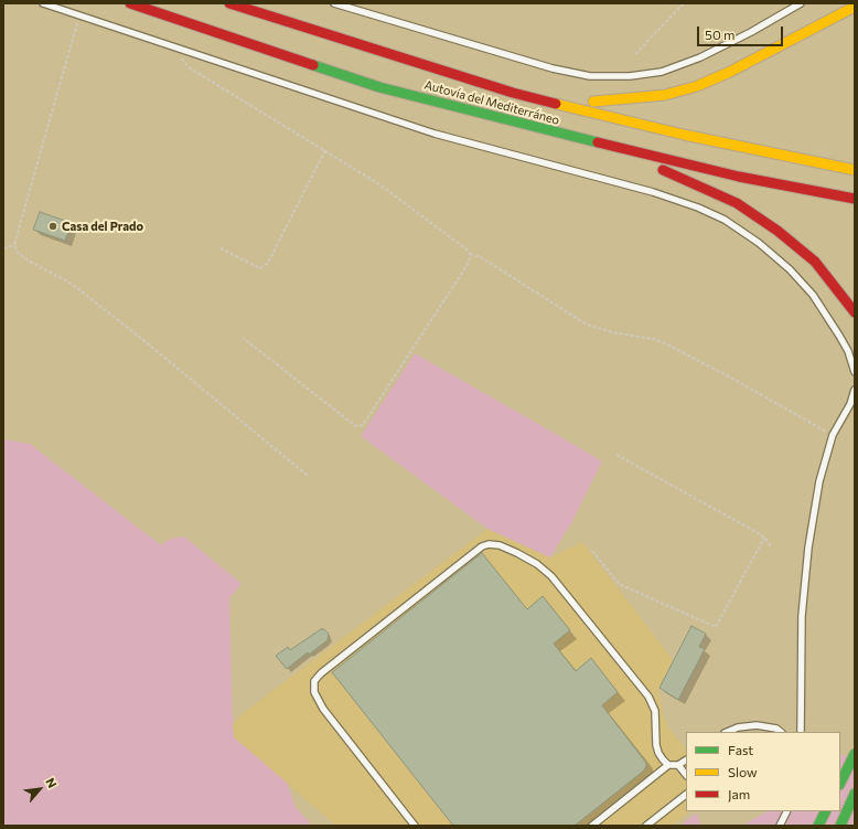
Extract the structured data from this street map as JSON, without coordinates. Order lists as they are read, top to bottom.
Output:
{
  "streets": {
    "highway": ["Autovía del Mediterráneo"]
  },
  "places": ["Casa del Prado"],
  "legend": ["Fast", "Slow", "Jam"],
  "scale_bar": "50 m",
  "north": "top right"
}
